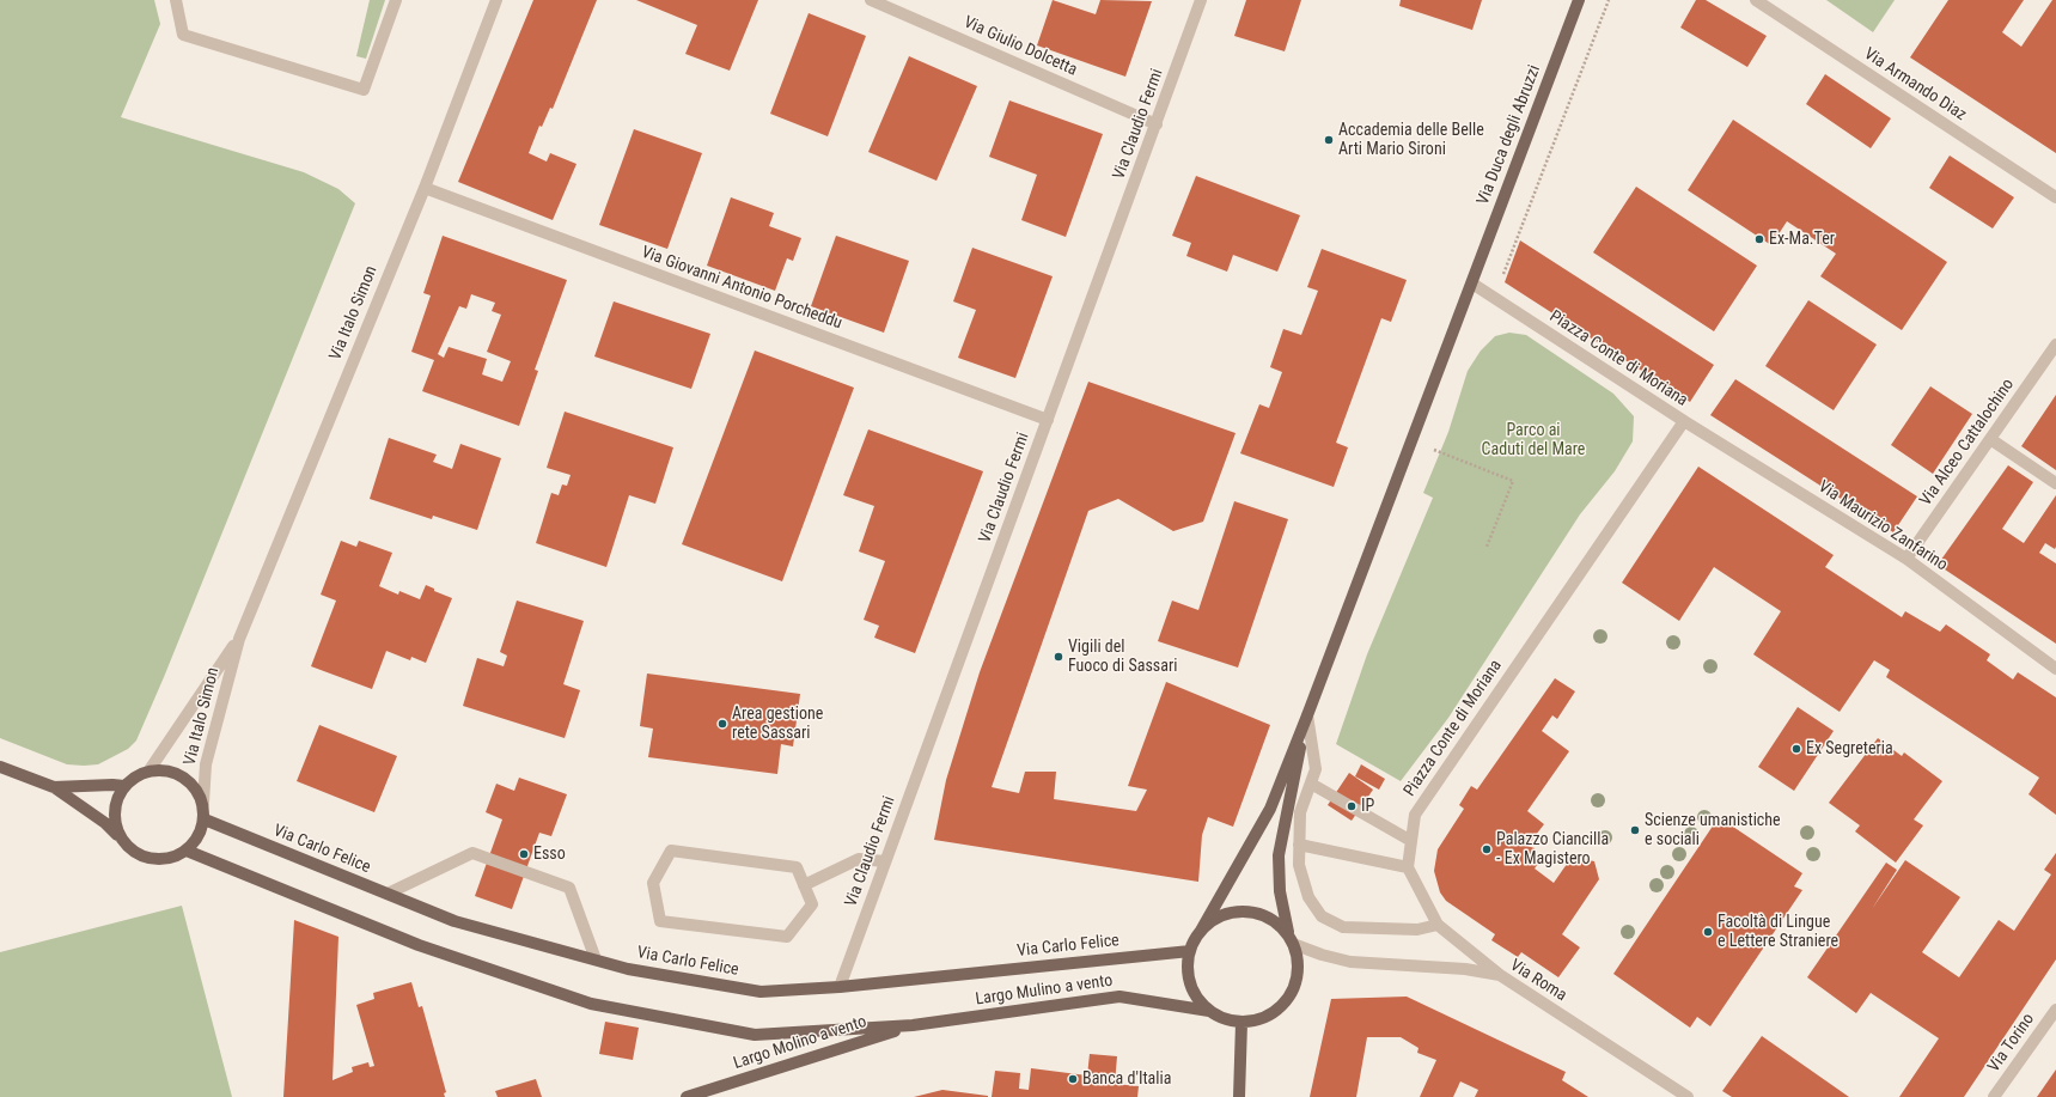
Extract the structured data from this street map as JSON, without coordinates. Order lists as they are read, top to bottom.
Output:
{
  "streets": {
    "main road": [
      "Via Duca degli Abruzzi",
      "Via Carlo Felice",
      "Largo Mulino a vento",
      "Largo Molino a vento"
    ],
    "street": [
      "Via Giulio Dolcetta",
      "Via Armando Diaz",
      "Via Claudio Fermi",
      "Via Giovanni Antonio Porcheddu",
      "Via Italo Simon",
      "Piazza Conte di Moriana",
      "Via Alceo Cattalochino",
      "Via Maurizio Zanfarino",
      "Via Roma",
      "Via Torino"
    ]
  },
  "crossings": [
    ["Via Giulio Dolcetta", "Via Claudio Fermi"],
    ["Via Claudio Fermi", "Via Giovanni Antonio Porcheddu"],
    ["Via Claudio Fermi", "Via Carlo Felice"],
    ["Via Duca degli Abruzzi", "Piazza Conte di Moriana"],
    ["Via Giovanni Antonio Porcheddu", "Via Italo Simon"],
    ["Via Italo Simon", "Via Carlo Felice"],
    ["Piazza Conte di Moriana", "Via Maurizio Zanfarino"],
    ["Via Alceo Cattalochino", "Via Maurizio Zanfarino"],
    ["Via Carlo Felice", "Via Roma"],
    ["Via Carlo Felice", "Largo Mulino a vento"],
    ["Via Roma", "Largo Mulino a vento"],
    ["Largo Mulino a vento", "Largo Molino a vento"]
  ],
  "parks": ["Parco ai Caduti del Mare"],
  "places": [
    "Accademia delle Belle Arti Mario Sironi",
    "Ex-Ma.Ter",
    "Vigili del Fuoco di Sassari",
    "Area gestione rete Sassari",
    "Ex Segreteria",
    "IP",
    "Scienze umanistiche e sociali",
    "Palazzo Ciancilla - Ex Magistero",
    "Esso",
    "Facoltà di Lingue e Lettere Straniere",
    "Banca d'Italia"
  ]
}
